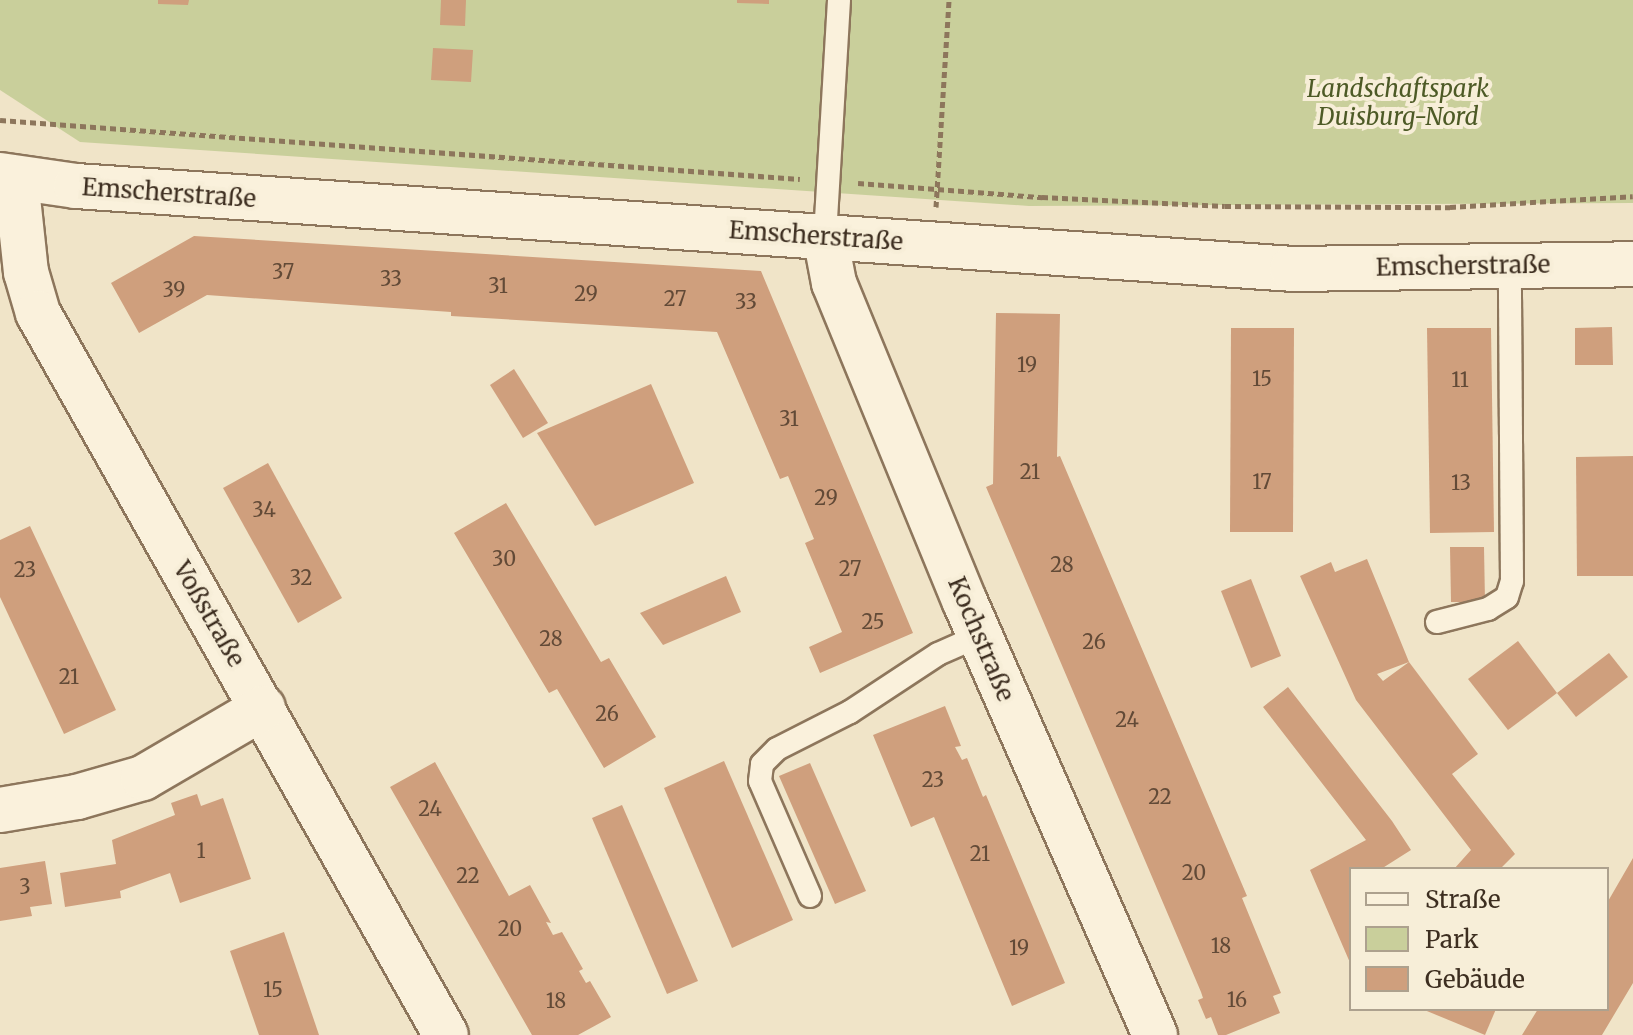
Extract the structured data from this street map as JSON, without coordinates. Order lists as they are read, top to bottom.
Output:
{
  "streets": {
    "street": ["Emscherstraße", "Voßstraße", "Kochstraße"]
  },
  "crossings": [
    ["Emscherstraße", "Voßstraße"],
    ["Emscherstraße", "Kochstraße"]
  ],
  "parks": ["Landschaftspark Duisburg-Nord"],
  "house_numbers": [
    "37",
    "33",
    "31",
    "39",
    "29",
    "27",
    "33",
    "19",
    "15",
    "11",
    "31",
    "21",
    "17",
    "13",
    "29",
    "34",
    "30",
    "28",
    "27",
    "23",
    "32",
    "25",
    "28",
    "26",
    "21",
    "26",
    "24",
    "23",
    "22",
    "24",
    "1",
    "21",
    "20",
    "22",
    "3",
    "20",
    "18",
    "19",
    "15",
    "16",
    "18"
  ],
  "legend": ["Straße", "Park", "Gebäude"]
}
